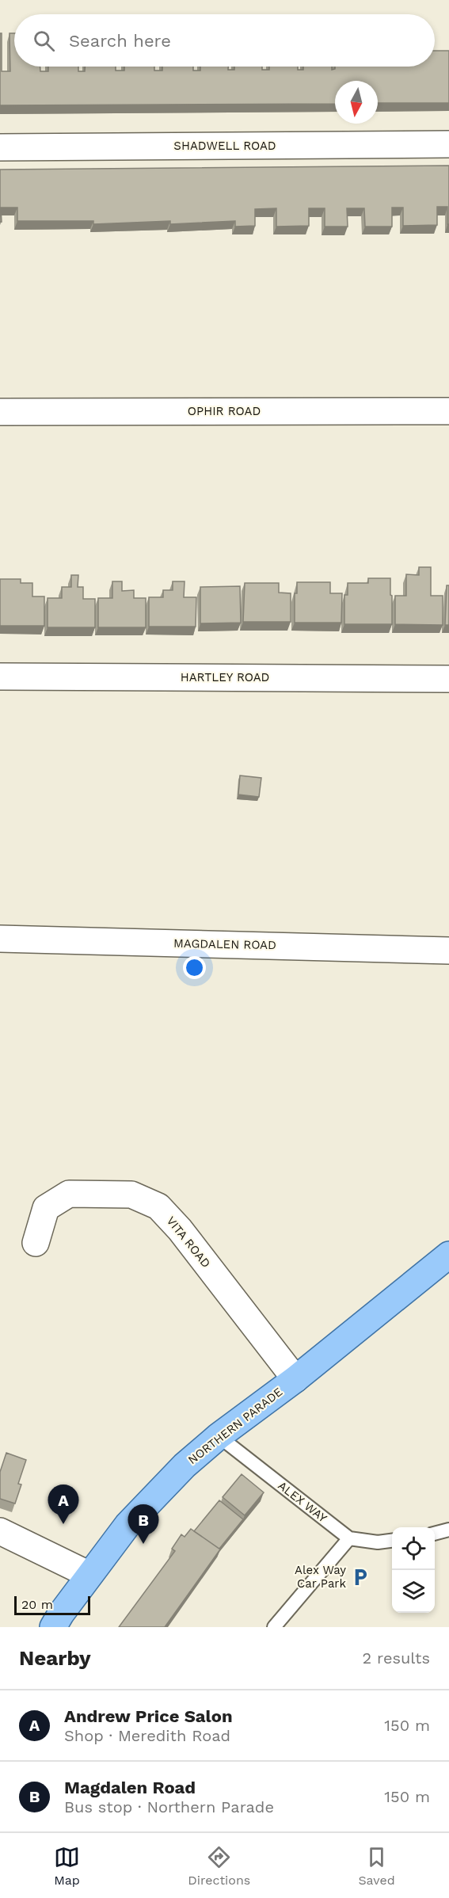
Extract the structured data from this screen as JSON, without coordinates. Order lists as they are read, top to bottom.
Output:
{
  "streets": {
    "main road": ["NORTHERN PARADE"],
    "street": [
      "SHADWELL ROAD",
      "OPHIR ROAD",
      "HARTLEY ROAD",
      "MAGDALEN ROAD",
      "VITA ROAD"
    ],
    "lane": ["ALEX WAY"]
  },
  "crossings": [
    ["VITA ROAD", "NORTHERN PARADE"],
    ["NORTHERN PARADE", "ALEX WAY"]
  ],
  "places": {
    "parking": ["Alex Way Car Park"]
  },
  "scale_bar": "20 m",
  "north": "bottom",
  "page": {
    "search": "Search here",
    "pins": ["A", "B"],
    "scale": "20 m",
    "heading": ["Nearby", "2 results"],
    "list": [
      {
        "mark": "A",
        "name": "Andrew Price Salon",
        "note": "Shop · Meredith Road",
        "value": "150 m"
      },
      {
        "mark": "B",
        "name": "Magdalen Road",
        "note": "Bus stop · Northern Parade",
        "value": "150 m"
      }
    ],
    "nav": ["Map", "Directions", "Saved"]
  }
}
